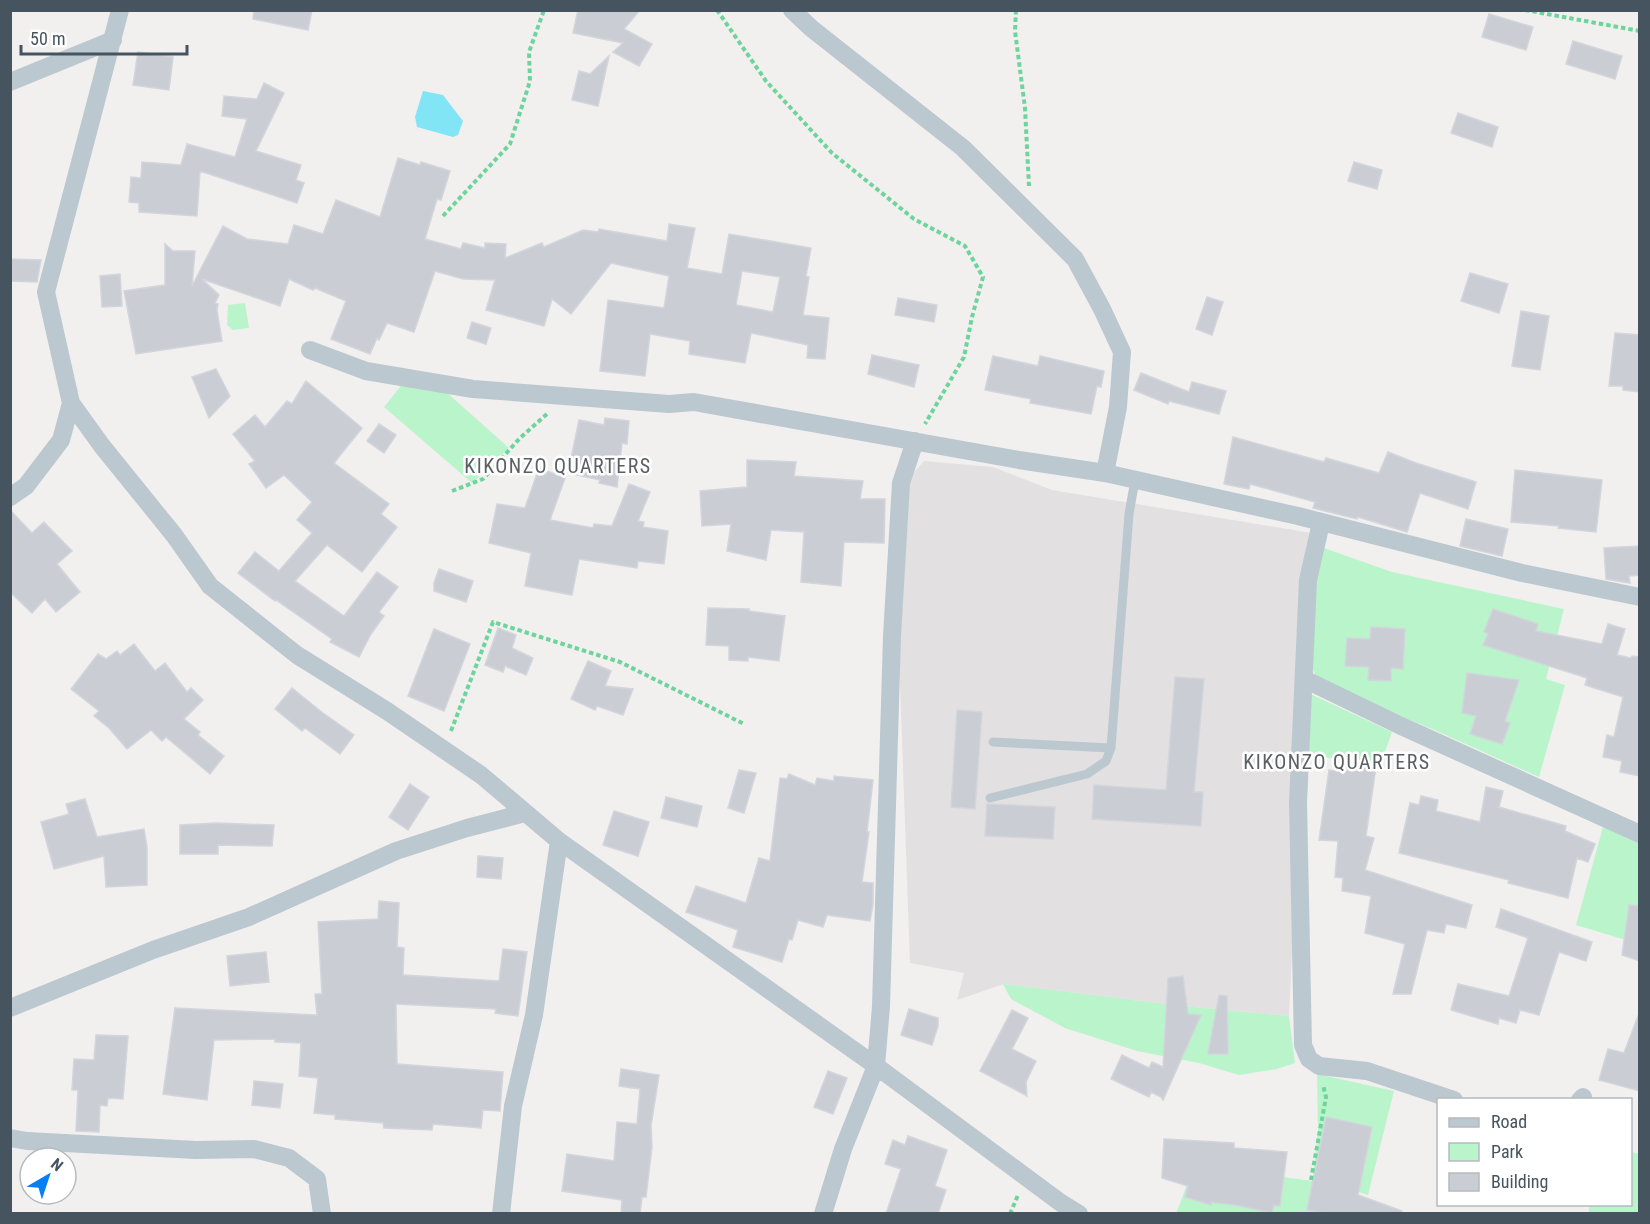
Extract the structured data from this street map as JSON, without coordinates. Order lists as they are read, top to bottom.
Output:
{
  "districts": ["KIKONZO QUARTERS", "KIKONZO QUARTERS"],
  "legend": ["Road", "Park", "Building"],
  "scale_bar": "50 m",
  "north": "top right"
}
